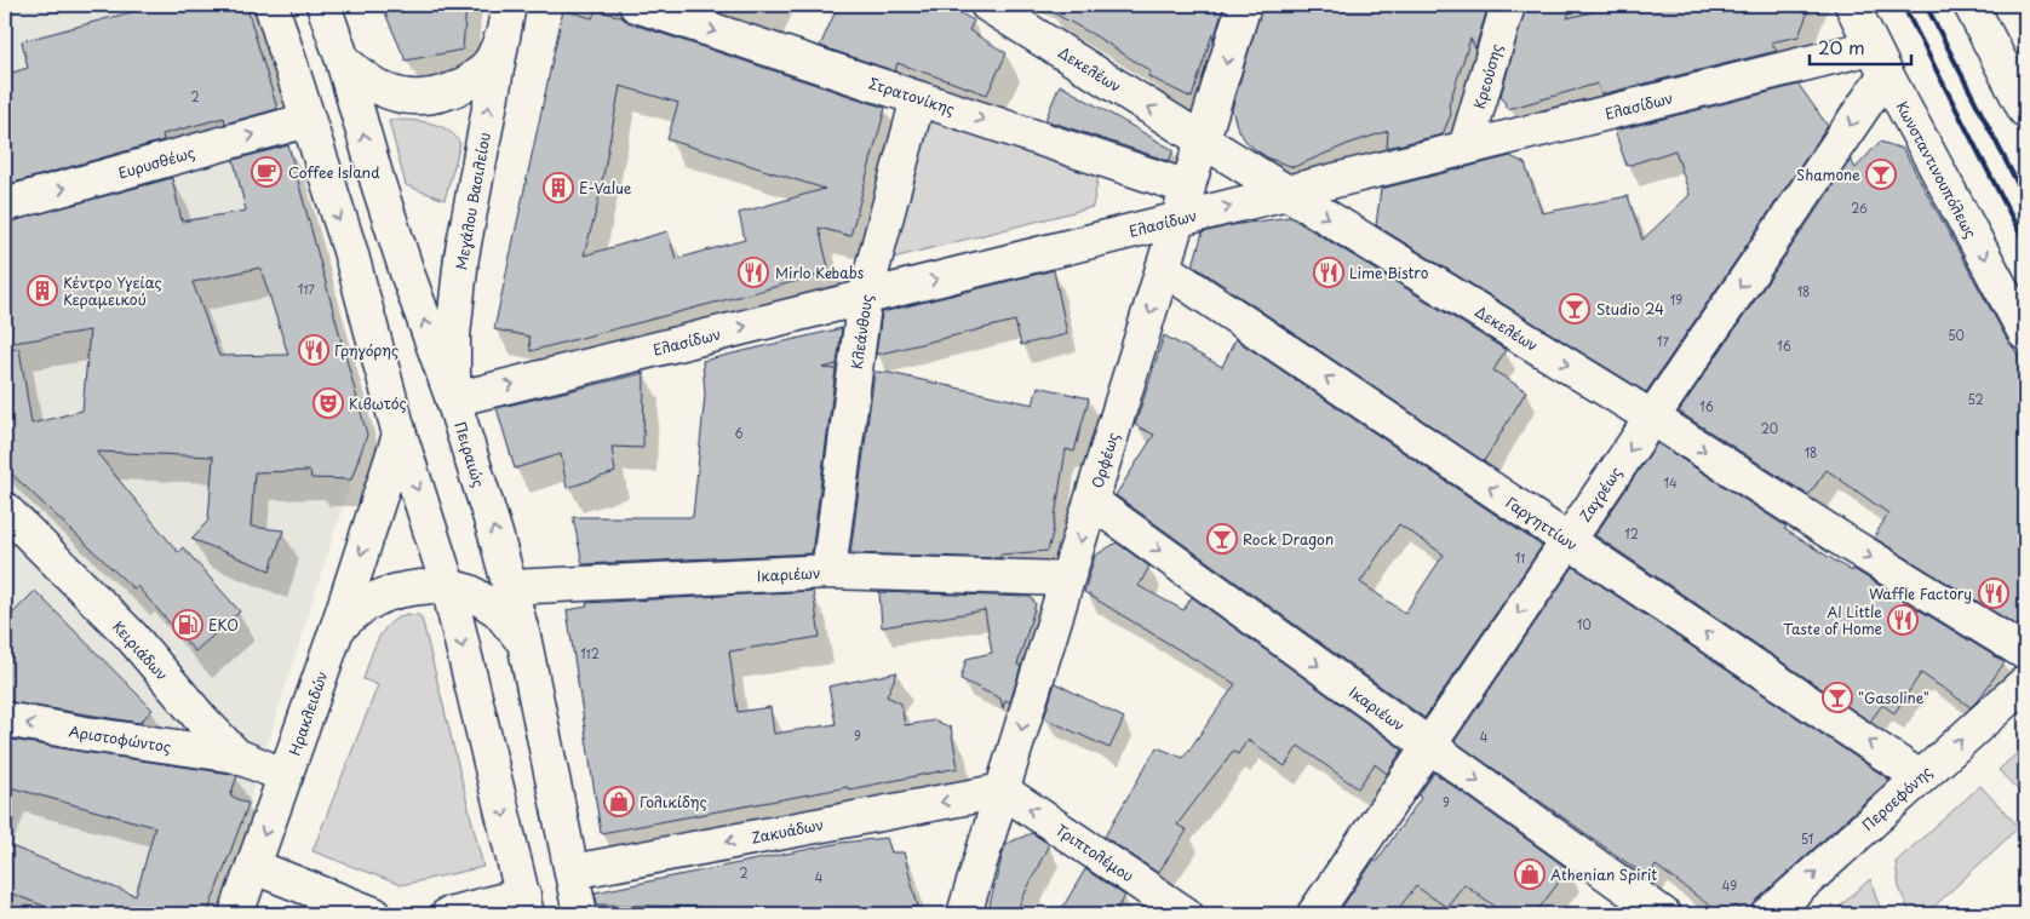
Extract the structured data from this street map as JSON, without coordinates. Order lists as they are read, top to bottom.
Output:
{
  "streets": {
    "street": [
      "Δεκελέων",
      "Κρεούσης",
      "Στρατονίκης",
      "Ελασίδων",
      "Ευρυσθέως",
      "Κωνσταντινουπόλεως",
      "Μεγάλου Βασιλείου",
      "Κλεάνθους",
      "Πειραιώς",
      "Ορφέως",
      "Ζαγρέως",
      "Γαργηττίων",
      "Ικαριέων",
      "Κειριάδων",
      "Ηρακλειδών",
      "Αριστοφώντος",
      "Περσεφόνης",
      "Ζακυάδων",
      "Τριπτολέμου"
    ]
  },
  "crossings": [
    ["Δεκελέων", "Ελασίδων"],
    ["Δεκελέων", "Ορφέως"],
    ["Δεκελέων", "Ζαγρέως"],
    ["Κρεούσης", "Ελασίδων"],
    ["Στρατονίκης", "Κλεάνθους"],
    ["Στρατονίκης", "Ορφέως"],
    ["Ελασίδων", "Κωνσταντινουπόλεως"],
    ["Ελασίδων", "Μεγάλου Βασιλείου"],
    ["Ελασίδων", "Κλεάνθους"],
    ["Ελασίδων", "Πειραιώς"],
    ["Ελασίδων", "Ορφέως"],
    ["Ελασίδων", "Ζαγρέως"],
    ["Κωνσταντινουπόλεως", "Ζαγρέως"],
    ["Μεγάλου Βασιλείου", "Πειραιώς"],
    ["Κλεάνθους", "Ικαριέων"],
    ["Πειραιώς", "Ικαριέων"],
    ["Πειραιώς", "Ζακυάδων"],
    ["Ορφέως", "Γαργηττίων"],
    ["Ορφέως", "Ικαριέων"],
    ["Ορφέως", "Ζακυάδων"],
    ["Ορφέως", "Τριπτολέμου"],
    ["Ζαγρέως", "Γαργηττίων"],
    ["Ζαγρέως", "Ικαριέων"],
    ["Γαργηττίων", "Περσεφόνης"],
    ["Κειριάδων", "Ηρακλειδών"],
    ["Κειριάδων", "Αριστοφώντος"],
    ["Ζακυάδων", "Τριπτολέμου"]
  ],
  "one_way": [
    "Στρατονίκης",
    "Ελασίδων",
    "Ευρυσθέως",
    "Ορφέως",
    "Ζαγρέως",
    "Γαργηττίων",
    "Ικαριέων",
    "Αριστοφώντος",
    "Περσεφόνης",
    "Ζακυάδων",
    "Τριπτολέμου"
  ],
  "places": {
    "cafe": ["Coffee Island"],
    "bar": [
      "Shamone",
      "Studio 24",
      "Rock Dragon",
      "\"Gasoline\""
    ],
    "building": ["E-Value", "Κέντρο Υγείας Κεραμεικού"],
    "restaurant": [
      "Mirlo Kebabs",
      "Lime Bistro",
      "Γρηγόρης",
      "Waffle Factory",
      "Al Little Taste of Home"
    ],
    "theatre": ["Κιβωτός"],
    "fuel station": ["EKO"],
    "shop": ["Γολικίδης", "Athenian Spirit"]
  },
  "house_numbers": [
    "2",
    "26",
    "117",
    "18",
    "19",
    "50",
    "17",
    "16",
    "52",
    "16",
    "20",
    "6",
    "18",
    "14",
    "12",
    "11",
    "10",
    "112",
    "9",
    "4",
    "9",
    "51",
    "2",
    "4",
    "49"
  ],
  "scale_bar": "20 m"
}
